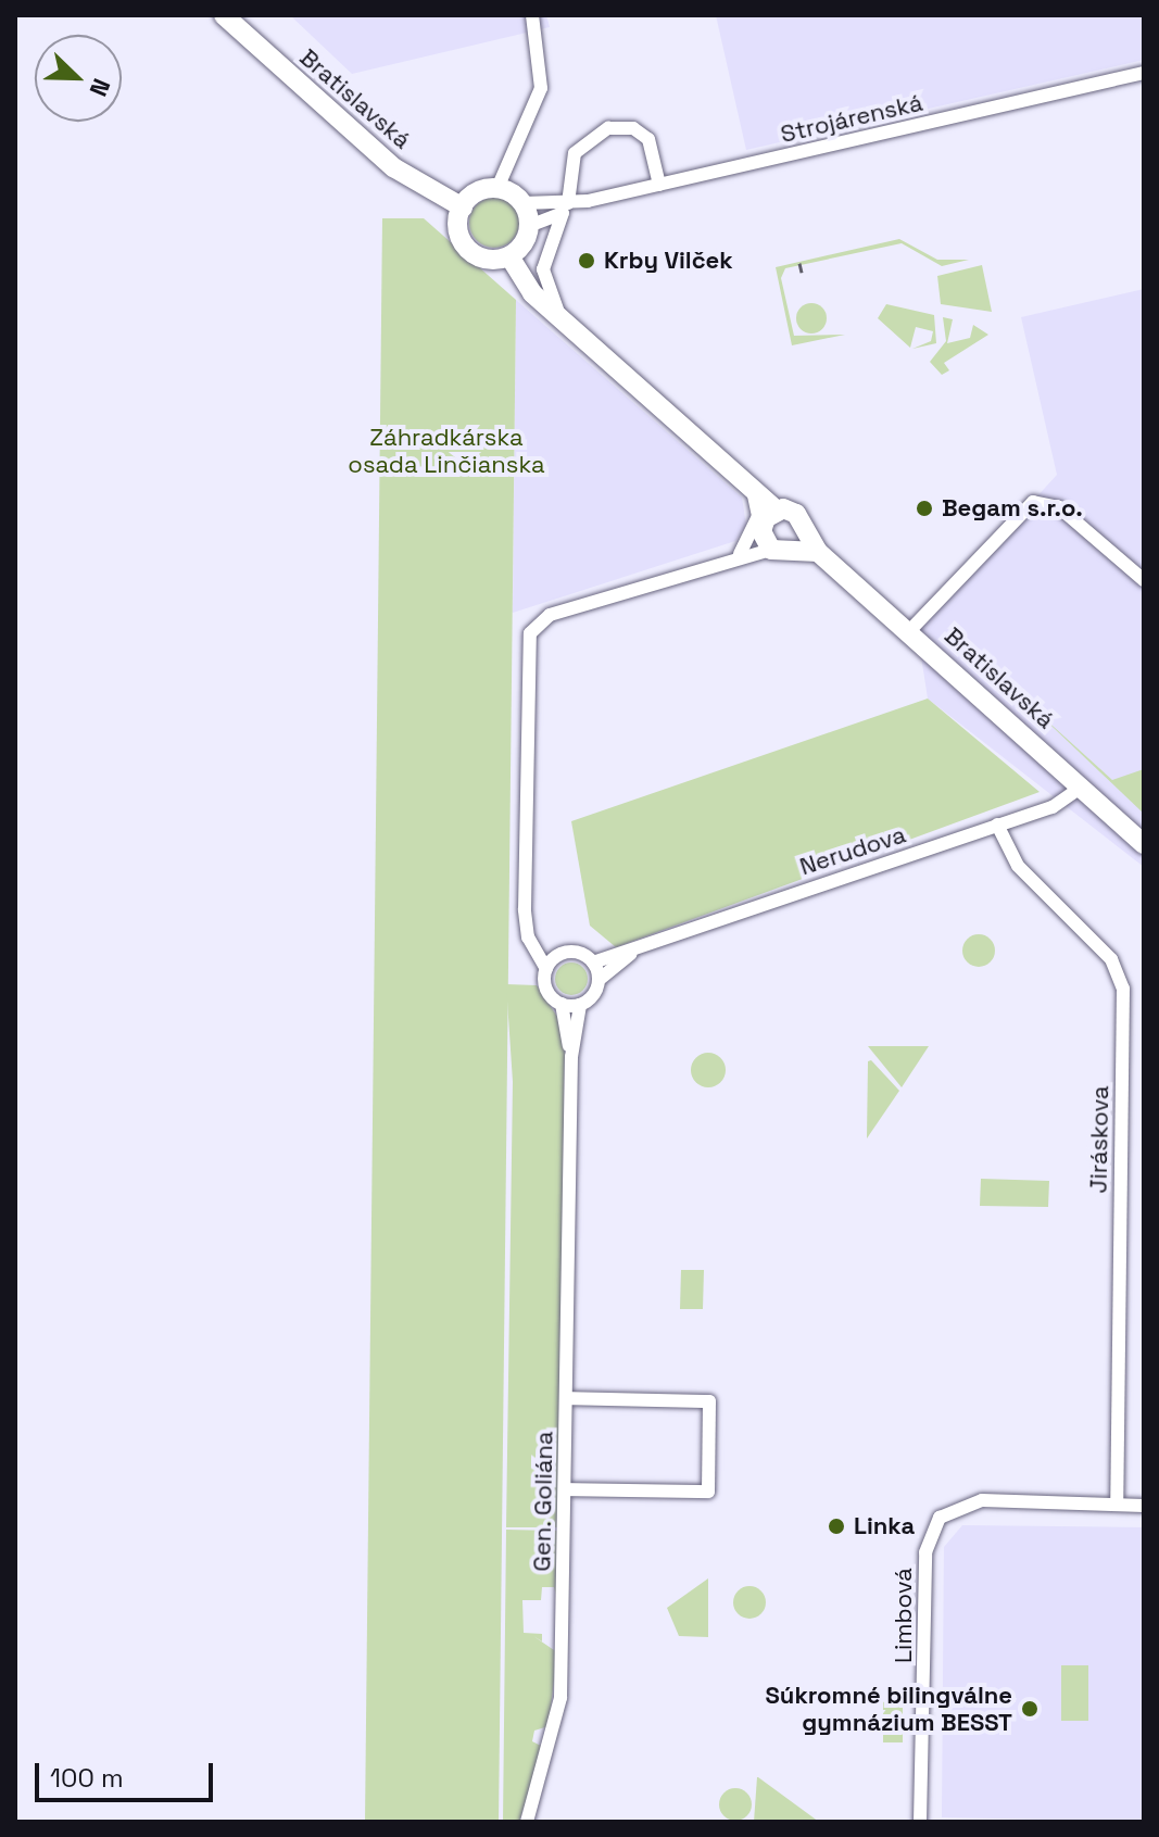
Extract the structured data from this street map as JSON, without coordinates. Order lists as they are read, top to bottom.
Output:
{
  "streets": {
    "main road": ["Bratislavská"],
    "street": [
      "Strojárenská",
      "Nerudova",
      "Jiráskova",
      "Gen. Goliána",
      "Limbová"
    ]
  },
  "crossings": [
    ["Bratislavská", "Nerudova"],
    ["Nerudova", "Jiráskova"],
    ["Jiráskova", "Limbová"]
  ],
  "parks": ["Záhradkárska osada Linčianska"],
  "places": [
    "Krby Vilček",
    "Begam s.r.o.",
    "Linka",
    "Súkromné bilingválne gymnázium BESST"
  ],
  "scale_bar": "100 m",
  "north": "bottom right"
}
